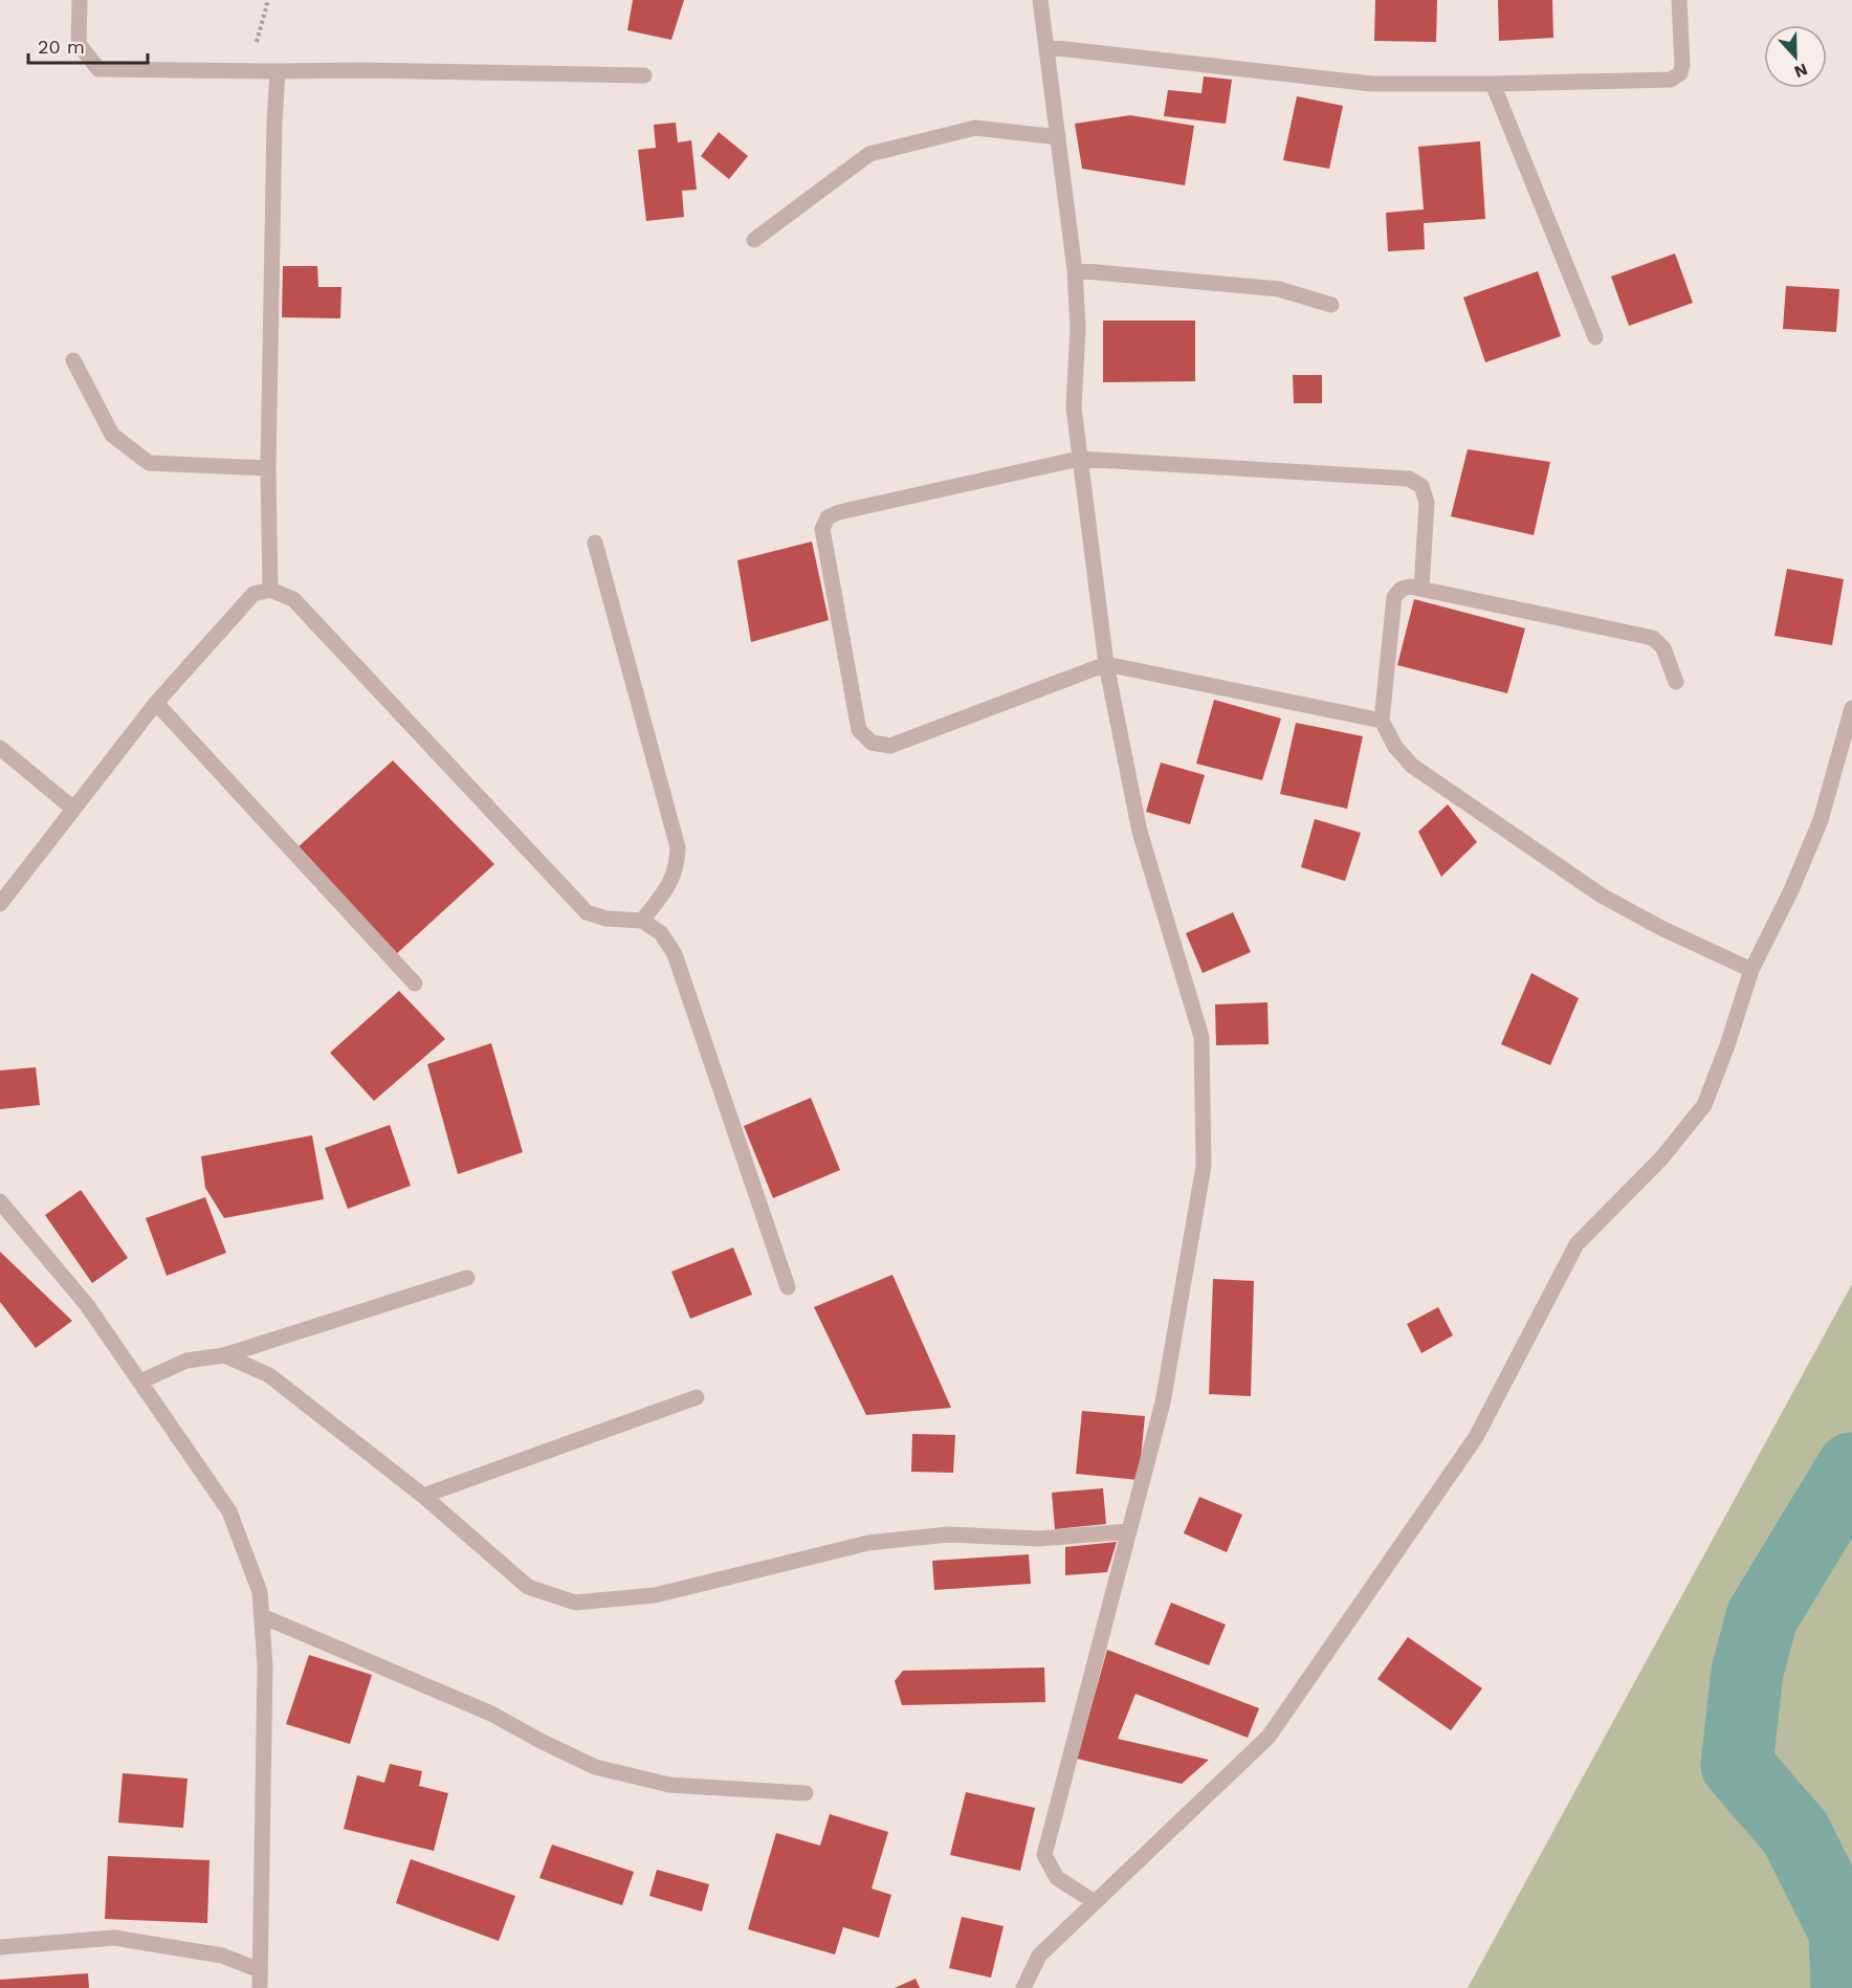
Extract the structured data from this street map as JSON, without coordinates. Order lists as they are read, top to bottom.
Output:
{
  "scale_bar": "20 m",
  "north": "bottom"
}
